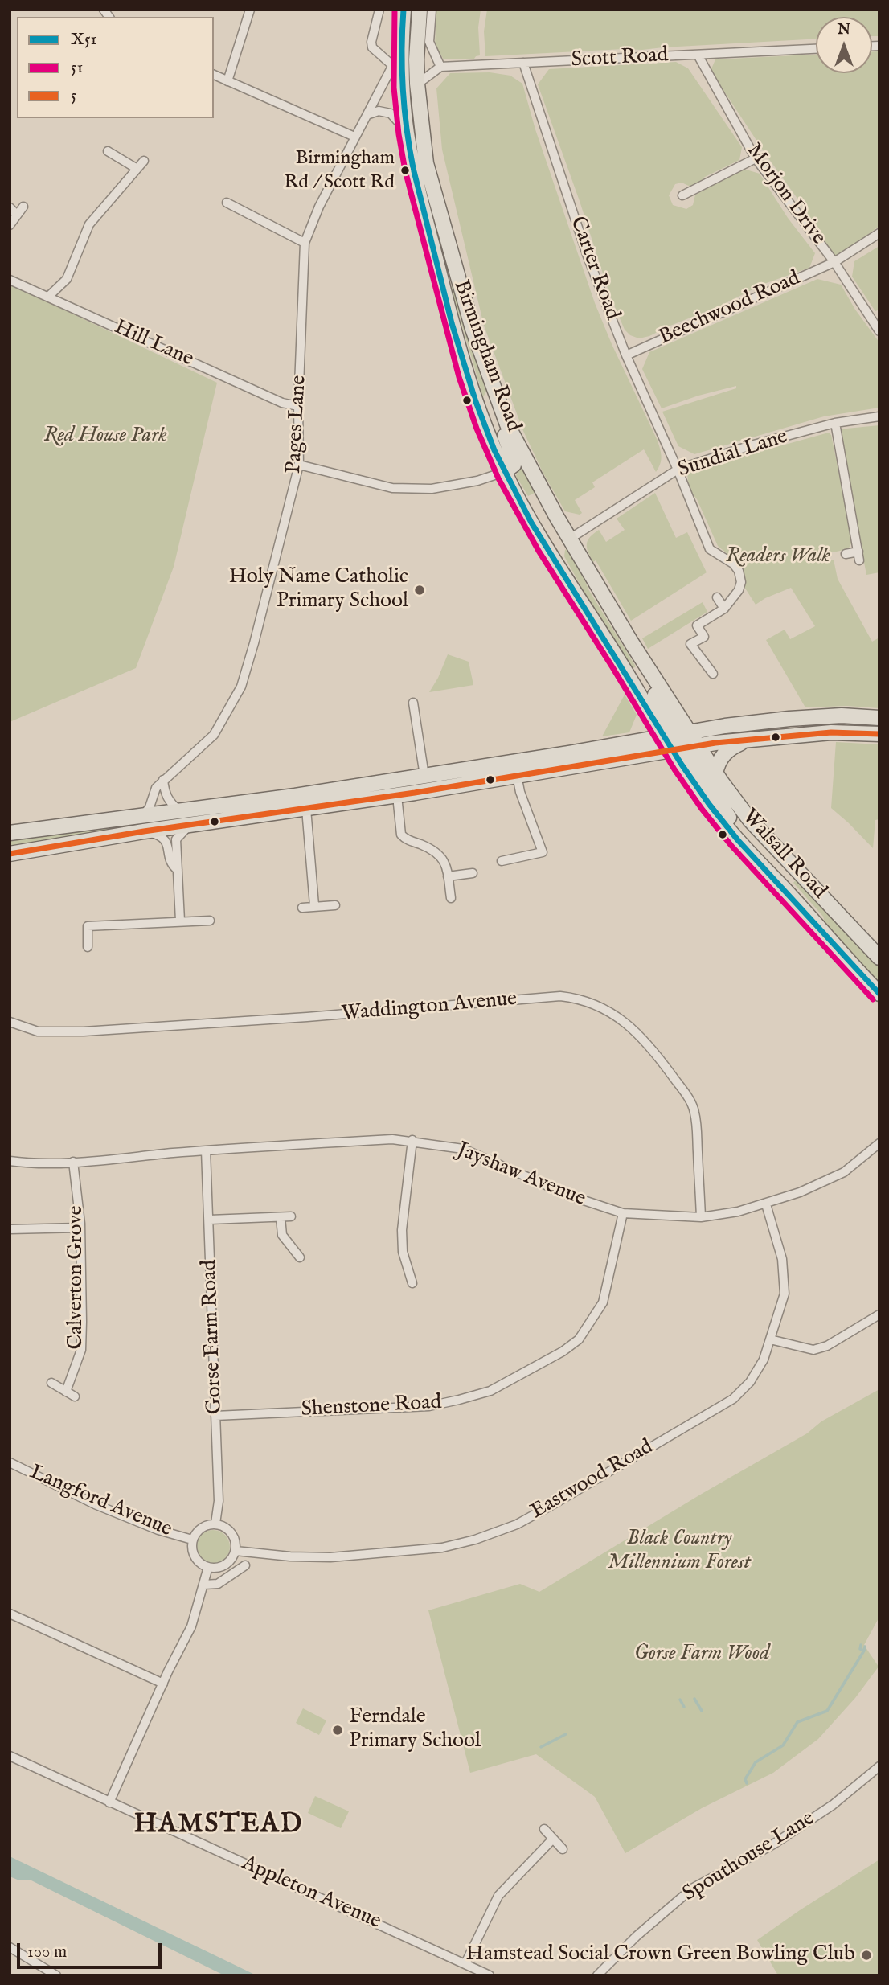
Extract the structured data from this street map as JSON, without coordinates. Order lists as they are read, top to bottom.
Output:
{
  "streets": {
    "highway": ["Birmingham Road", "Walsall Road"],
    "street": [
      "Scott Road",
      "Morjon Drive",
      "Carter Road",
      "Beechwood Road",
      "Hill Lane",
      "Pages Lane",
      "Sundial Lane",
      "Waddington Avenue",
      "Jayshaw Avenue",
      "Calverton Grove",
      "Gorse Farm Road",
      "Shenstone Road",
      "Eastwood Road",
      "Langford Avenue",
      "Spouthouse Lane",
      "Appleton Avenue"
    ]
  },
  "crossings": [
    ["Scott Road", "Morjon Drive"],
    ["Scott Road", "Carter Road"],
    ["Morjon Drive", "Beechwood Road"],
    ["Carter Road", "Beechwood Road"],
    ["Carter Road", "Sundial Lane"],
    ["Hill Lane", "Pages Lane"],
    ["Birmingham Road", "Pages Lane"],
    ["Birmingham Road", "Sundial Lane"],
    ["Birmingham Road", "Walsall Road"],
    ["Waddington Avenue", "Jayshaw Avenue"],
    ["Jayshaw Avenue", "Calverton Grove"],
    ["Jayshaw Avenue", "Gorse Farm Road"],
    ["Jayshaw Avenue", "Shenstone Road"],
    ["Jayshaw Avenue", "Eastwood Road"],
    ["Gorse Farm Road", "Shenstone Road"],
    ["Gorse Farm Road", "Eastwood Road"],
    ["Gorse Farm Road", "Langford Avenue"],
    ["Eastwood Road", "Langford Avenue"]
  ],
  "districts": ["HAMSTEAD"],
  "parks": [
    "Red House Park",
    "Readers Walk",
    "Black Country Millennium Forest",
    "Gorse Farm Wood"
  ],
  "places": [
    "Birmingham Rd / Scott Rd",
    "Holy Name Catholic Primary School",
    "Ferndale Primary School",
    "Hamstead Social Crown Green Bowling Club"
  ],
  "lines": ["transit line X51", "transit line 51", "transit line 5"],
  "legend": ["X51", "51", "5"],
  "scale_bar": "100 m",
  "north": "top"
}
